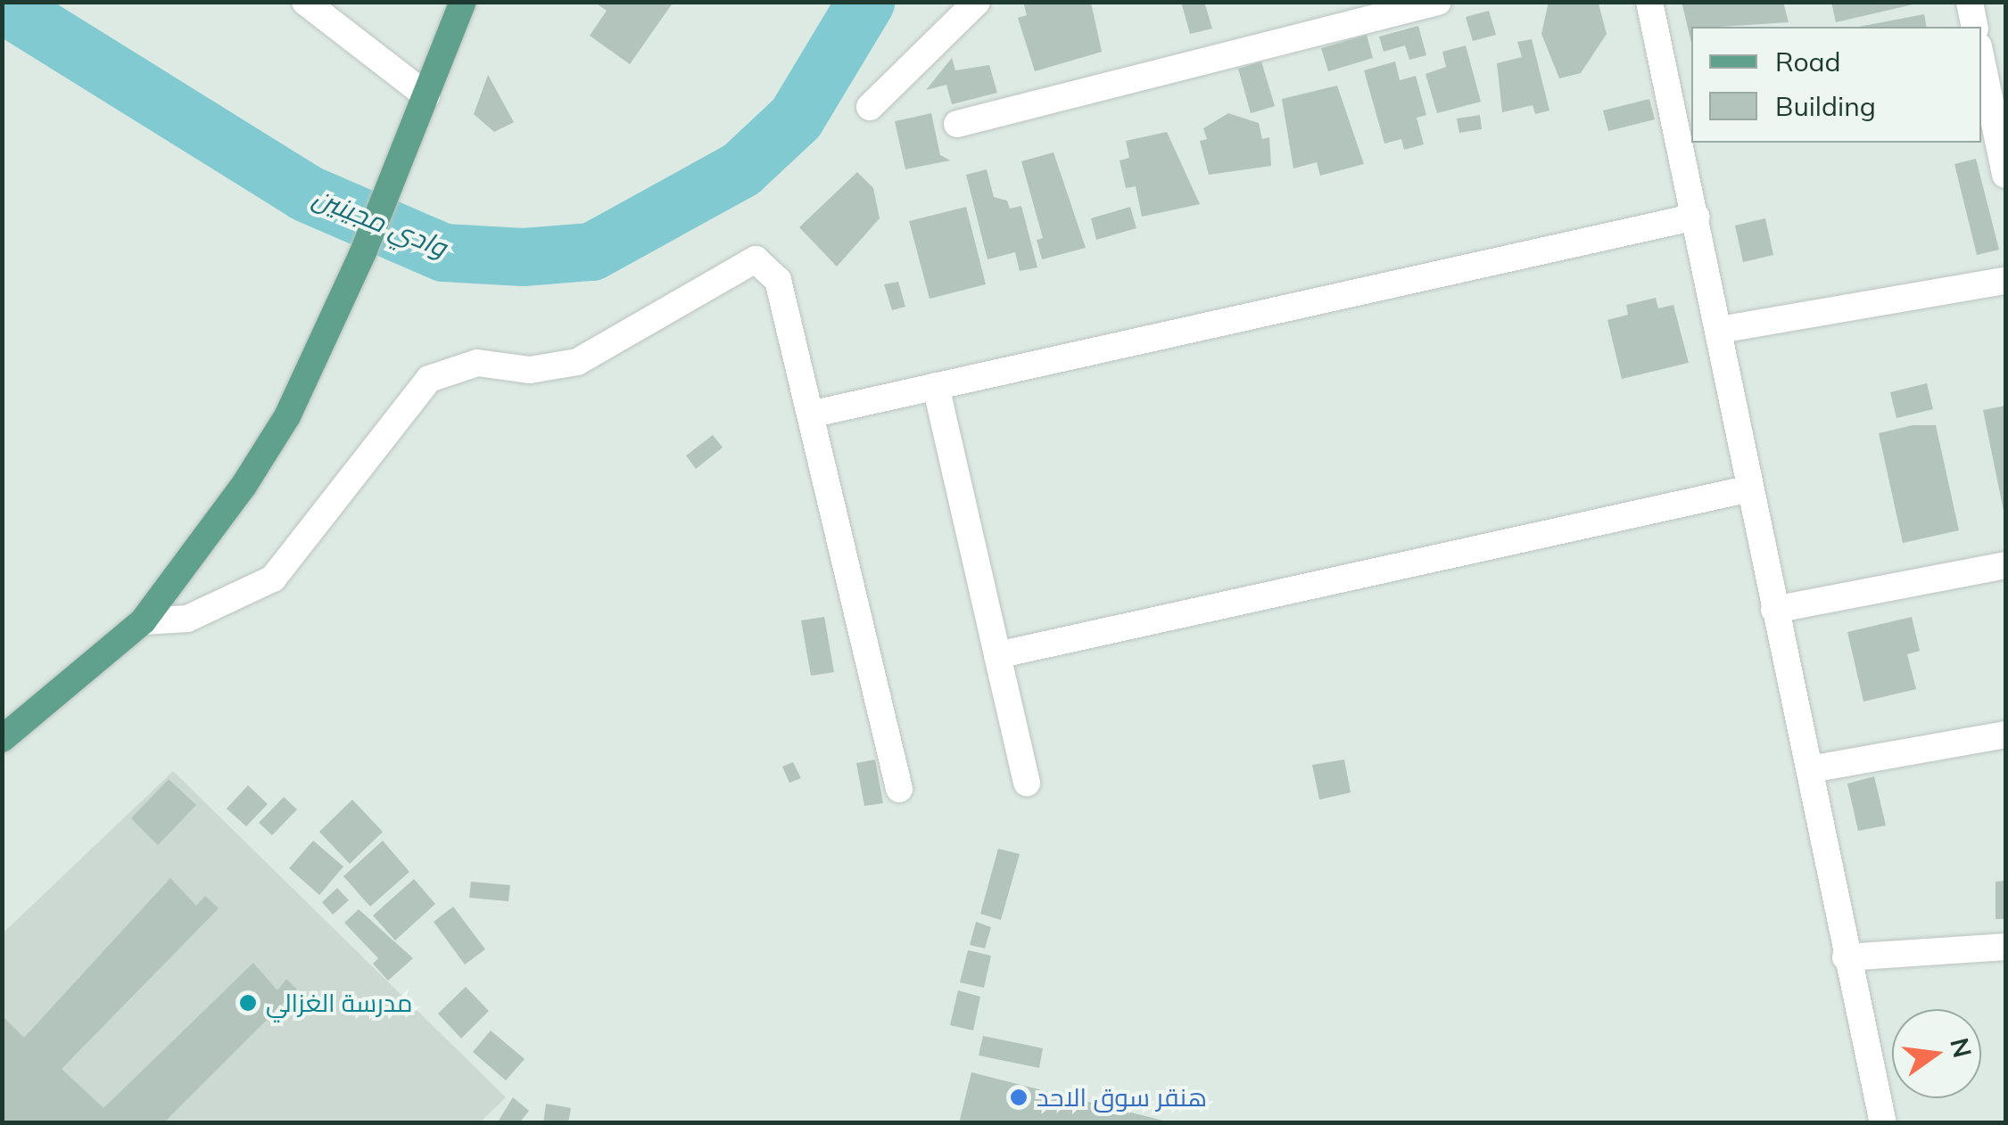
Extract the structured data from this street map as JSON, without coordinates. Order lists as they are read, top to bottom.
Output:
{
  "water": ["وادي مجينين"],
  "places": ["مدرسة الغزالي", "هنقر سوق الاحد"],
  "legend": ["Road", "Building"],
  "north": "right"
}
